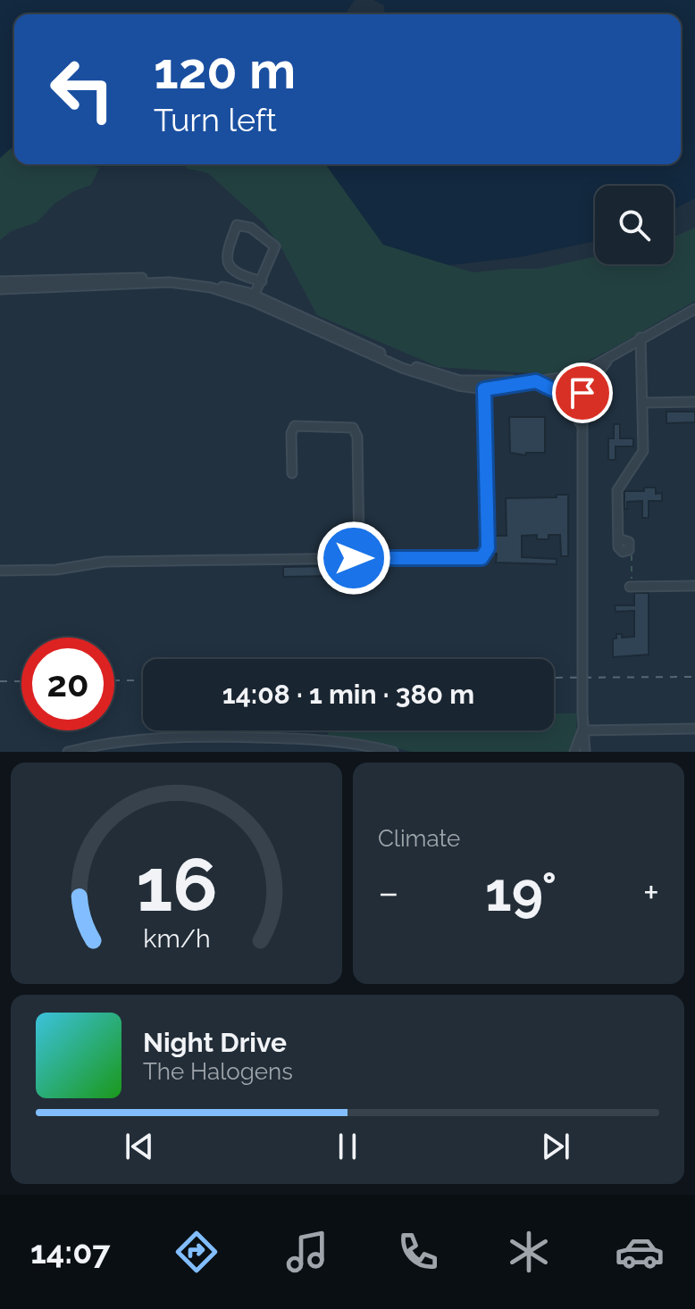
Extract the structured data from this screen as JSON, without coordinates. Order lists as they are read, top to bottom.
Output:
{
  "page": {
    "turn": ["120 m", "Turn left"],
    "limit": "20",
    "trip": "14:08 · 1 min · 380 m",
    "tile": "Climate",
    "heat": ["−", "19°", "+"],
    "song": ["Night Drive", "The Halogens"],
    "tabs": "14:07",
    "gauge": ["16", "km/h"]
  }
}
